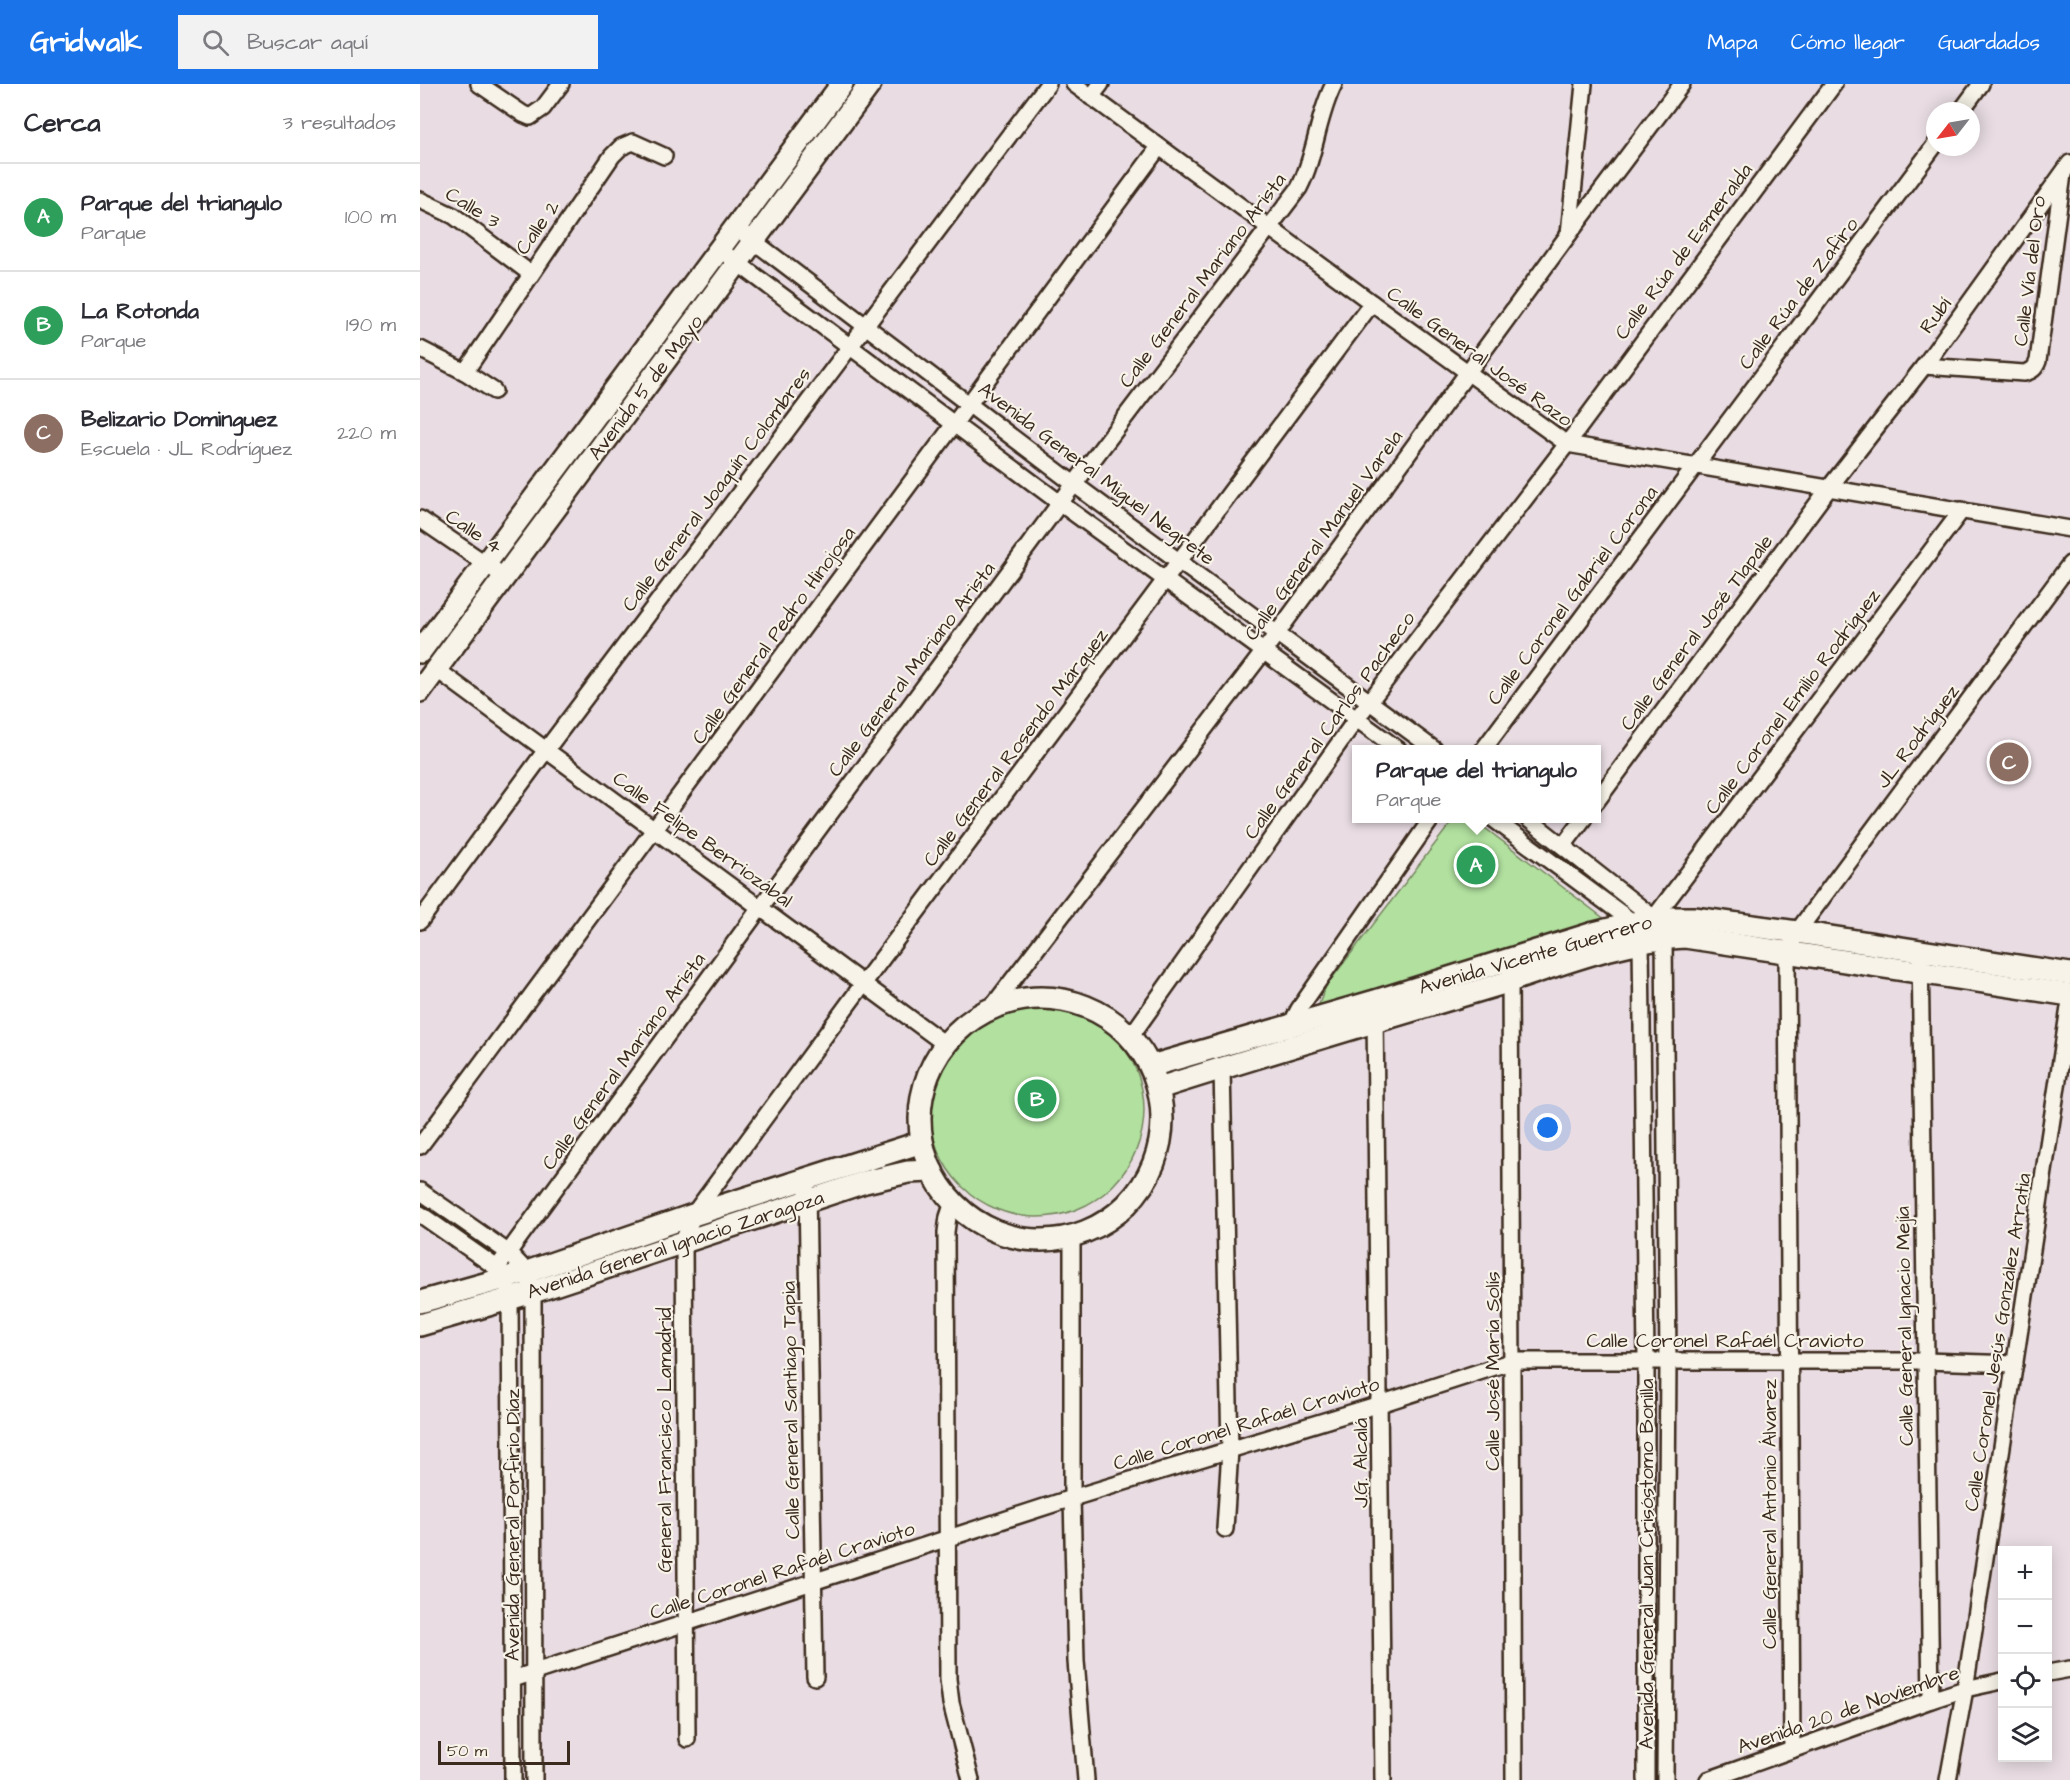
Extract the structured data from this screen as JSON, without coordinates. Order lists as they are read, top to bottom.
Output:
{
  "streets": {
    "main road": ["Avenida 5 de Mayo", "Avenida Vicente Guerrero", "Avenida General Ignacio Zaragoza"],
    "street": [
      "Calle 3",
      "Calle 2",
      "Calle Rúa de Esmeralda",
      "Calle Vía del Oro",
      "Calle General Mariano Arista",
      "Calle Rúa de Zafiro",
      "Rubí",
      "Calle General José Razo",
      "Avenida General Miguel Negrete",
      "Calle General Joaquín Colombres",
      "Calle 4",
      "Calle General Manuel Varela",
      "Calle Coronel Gabriel Corona",
      "Calle General José Tlapale",
      "Calle General Pedro Hinojosa",
      "Calle Coronel Emilio Rodríguez",
      "Calle General Carlos Pacheco",
      "JL Rodríguez",
      "Calle General Rosendo Márquez",
      "Calle Felipe Berriozábal",
      "Calle General Ignacio Mejía",
      "Calle Coronel Rafaél Cravioto",
      "Calle Coronel Jesús González Arratia",
      "Calle José María Solís",
      "Calle General Santiago Tapia",
      "General Francisco Lamadrid",
      "J.G. Alcalá",
      "Calle General Antonio Álvarez",
      "Avenida General Porfirio Díaz",
      "Avenida General Juan Crisóstomo Bonilla",
      "Avenida 20 de Noviembre"
    ]
  },
  "crossings": [
    ["Calle 3", "Calle 2"],
    ["Calle Rúa de Esmeralda", "Calle General José Razo"],
    ["Calle Rúa de Esmeralda", "Calle General Carlos Pacheco"],
    ["Calle Vía del Oro", "Rubí"],
    ["Calle General Mariano Arista", "Calle General José Razo"],
    ["Calle General Mariano Arista", "Avenida General Miguel Negrete"],
    ["Calle General Mariano Arista", "Calle Felipe Berriozábal"],
    ["Calle General Mariano Arista", "Avenida General Ignacio Zaragoza"],
    ["Calle General Mariano Arista", "Avenida General Porfirio Díaz"],
    ["Calle Rúa de Zafiro", "Calle General José Razo"],
    ["Calle Rúa de Zafiro", "Calle Coronel Gabriel Corona"],
    ["Rubí", "Calle General José Razo"],
    ["Rubí", "Calle General José Tlapale"],
    ["Calle General José Razo", "Calle General Manuel Varela"],
    ["Calle General José Razo", "Calle Coronel Gabriel Corona"],
    ["Calle General José Razo", "Calle General José Tlapale"],
    ["Calle General José Razo", "Calle General Pedro Hinojosa"],
    ["Calle General José Razo", "Calle Coronel Emilio Rodríguez"],
    ["Calle General José Razo", "Calle General Carlos Pacheco"],
    ["Calle General José Razo", "Calle General Rosendo Márquez"],
    ["Avenida 5 de Mayo", "Avenida General Miguel Negrete"],
    ["Avenida 5 de Mayo", "Calle 4"],
    ["Avenida 5 de Mayo", "Calle Felipe Berriozábal"],
    ["Avenida General Miguel Negrete", "Calle General Joaquín Colombres"],
    ["Avenida General Miguel Negrete", "Calle General Manuel Varela"],
    ["Avenida General Miguel Negrete", "Calle General Pedro Hinojosa"],
    ["Avenida General Miguel Negrete", "Calle General Carlos Pacheco"],
    ["Avenida General Miguel Negrete", "Calle General Rosendo Márquez"],
    ["Calle General Joaquín Colombres", "Calle Felipe Berriozábal"],
    ["Calle General Pedro Hinojosa", "Calle Felipe Berriozábal"],
    ["Calle Coronel Emilio Rodríguez", "Avenida Vicente Guerrero"],
    ["Calle Coronel Emilio Rodríguez", "Avenida General Juan Crisóstomo Bonilla"],
    ["JL Rodríguez", "Avenida Vicente Guerrero"],
    ["JL Rodríguez", "Calle General Antonio Álvarez"],
    ["Calle General Rosendo Márquez", "Calle Felipe Berriozábal"],
    ["Calle General Rosendo Márquez", "Avenida General Ignacio Zaragoza"],
    ["Calle General Rosendo Márquez", "General Francisco Lamadrid"],
    ["Avenida Vicente Guerrero", "Calle General Ignacio Mejía"],
    ["Avenida Vicente Guerrero", "Calle José María Solís"],
    ["Avenida Vicente Guerrero", "J.G. Alcalá"],
    ["Avenida Vicente Guerrero", "Calle General Antonio Álvarez"],
    ["Avenida Vicente Guerrero", "Avenida General Juan Crisóstomo Bonilla"],
    ["Avenida General Ignacio Zaragoza", "Calle General Santiago Tapia"],
    ["Avenida General Ignacio Zaragoza", "General Francisco Lamadrid"],
    ["Avenida General Ignacio Zaragoza", "Avenida General Porfirio Díaz"],
    ["Calle General Ignacio Mejía", "Calle Coronel Rafaél Cravioto"],
    ["Calle General Ignacio Mejía", "Avenida 20 de Noviembre"],
    ["Calle Coronel Rafaél Cravioto", "Calle Coronel Jesús González Arratia"],
    ["Calle Coronel Rafaél Cravioto", "Calle José María Solís"],
    ["Calle Coronel Rafaél Cravioto", "Calle General Santiago Tapia"],
    ["Calle Coronel Rafaél Cravioto", "General Francisco Lamadrid"],
    ["Calle Coronel Rafaél Cravioto", "J.G. Alcalá"],
    ["Calle Coronel Rafaél Cravioto", "Calle General Antonio Álvarez"],
    ["Calle Coronel Rafaél Cravioto", "Avenida General Porfirio Díaz"],
    ["Calle Coronel Rafaél Cravioto", "Avenida General Juan Crisóstomo Bonilla"],
    ["Calle Coronel Jesús González Arratia", "Avenida 20 de Noviembre"],
    ["Calle General Antonio Álvarez", "Avenida 20 de Noviembre"]
  ],
  "scale_bar": "50 m",
  "north": "bottom left",
  "page": {
    "header": "Gridwalk",
    "search": "Buscar aquí",
    "nav": ["Mapa", "Cómo llegar", "Guardados"],
    "heading": ["Cerca", "3 resultados"],
    "list": [
      {
        "mark": "A",
        "name": "Parque del triangulo",
        "note": "Parque",
        "value": "100 m"
      },
      {
        "mark": "B",
        "name": "La Rotonda",
        "note": "Parque",
        "value": "190 m"
      },
      {
        "mark": "C",
        "name": "Belizario Dominguez",
        "note": "Escuela · JL Rodríguez",
        "value": "220 m"
      }
    ],
    "pins": ["C", "A", "B"],
    "popup": ["Parque del triangulo", "Parque"],
    "map_buttons": ["+", "−"],
    "scale": "50 m"
  }
}
